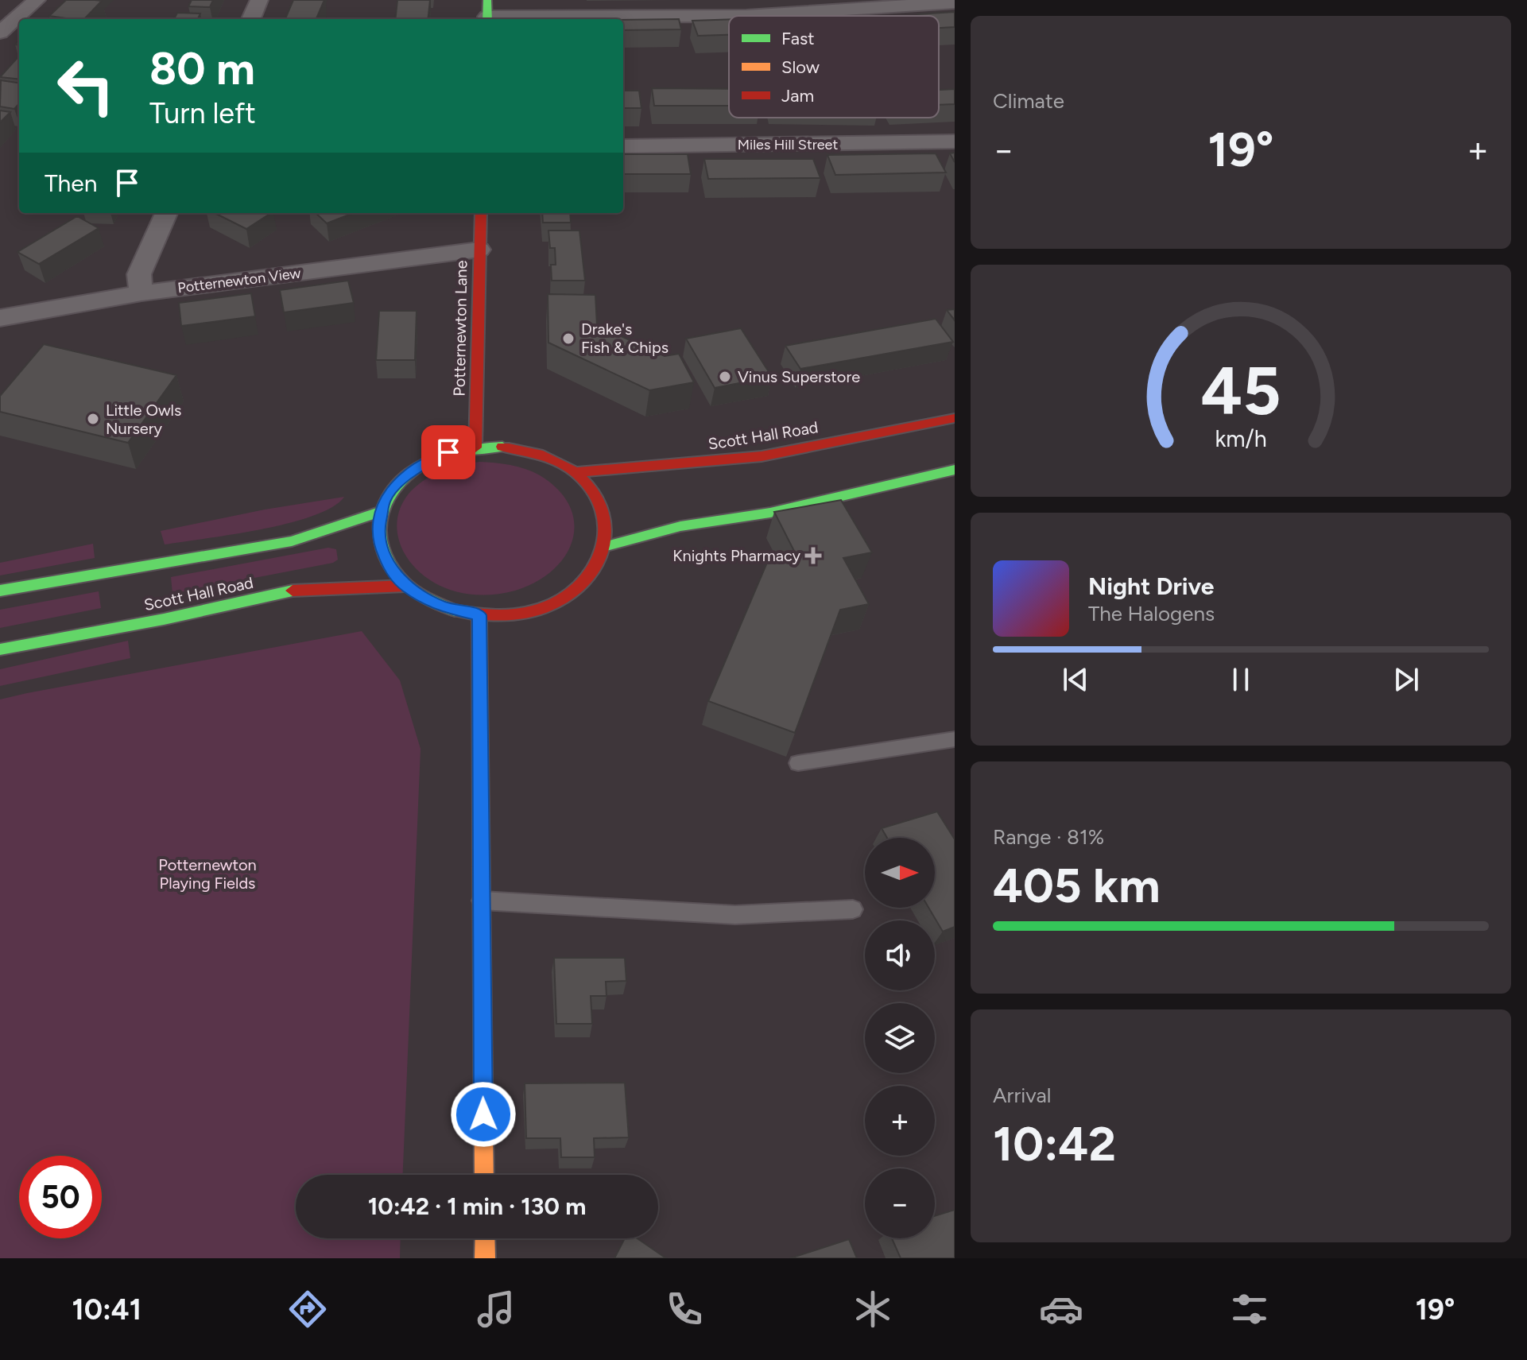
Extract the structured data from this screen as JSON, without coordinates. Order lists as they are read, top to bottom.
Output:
{
  "streets": {
    "main road": ["Potternewton Lane", "Scott Hall Road"],
    "street": ["Miles Hill Street", "Potternewton View"]
  },
  "crossings": [
    ["Potternewton View", "Potternewton Lane"],
    ["Potternewton Lane", "Scott Hall Road"]
  ],
  "parks": ["Potternewton Playing Fields"],
  "places": {
    "other": ["Drake's Fish & Chips", "Vinus Superstore", "Little Owls Nursery"],
    "health": ["Knights Pharmacy"]
  },
  "legend": ["Fast", "Slow", "Jam"],
  "north": "right",
  "page": {
    "tile": [
      "Climate",
      ["Range · 81%", "405 km"],
      ["Arrival", "10:42"]
    ],
    "turn": ["80 m", "Turn left"],
    "heat": ["−", "19°", "+"],
    "then": "Then",
    "song": ["Night Drive", "The Halogens"],
    "map_buttons": ["+", "−"],
    "limit": "50",
    "trip": "10:42 · 1 min · 130 m",
    "tabs": ["10:41", "19°"],
    "gauge": ["45", "km/h"]
  }
}
